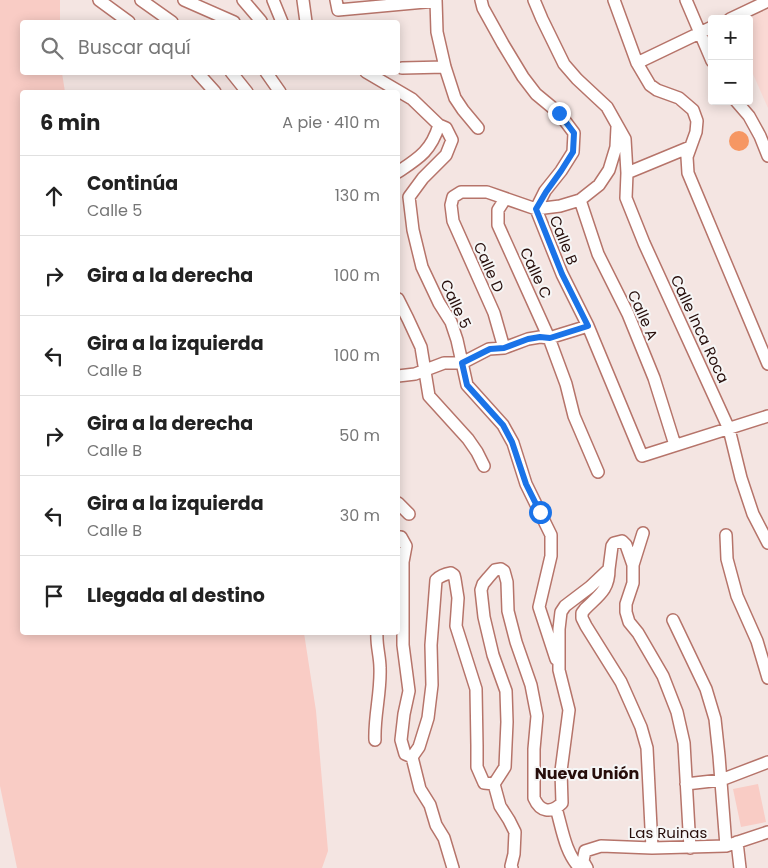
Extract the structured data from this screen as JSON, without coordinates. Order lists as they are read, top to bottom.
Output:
{
  "streets": {
    "street": [
      "Calle B",
      "Calle D",
      "Calle C",
      "Calle 5",
      "Calle A",
      "Calle Inca Roca",
      "Las Ruinas"
    ]
  },
  "crossings": [
    ["Calle B", "Calle A"],
    ["Calle D", "Calle C"]
  ],
  "districts": ["Nueva Unión"],
  "page": {
    "map_buttons": ["+", "−"],
    "search": "Buscar aquí",
    "heading": ["6 min", "A pie · 410 m"],
    "list": [
      ["Continúa", "Calle 5", "130 m"],
      ["Gira a la derecha", "100 m"],
      ["Gira a la izquierda", "Calle B", "100 m"],
      ["Gira a la derecha", "Calle B", "50 m"],
      ["Gira a la izquierda", "Calle B", "30 m"],
      "Llegada al destino"
    ]
  }
}
